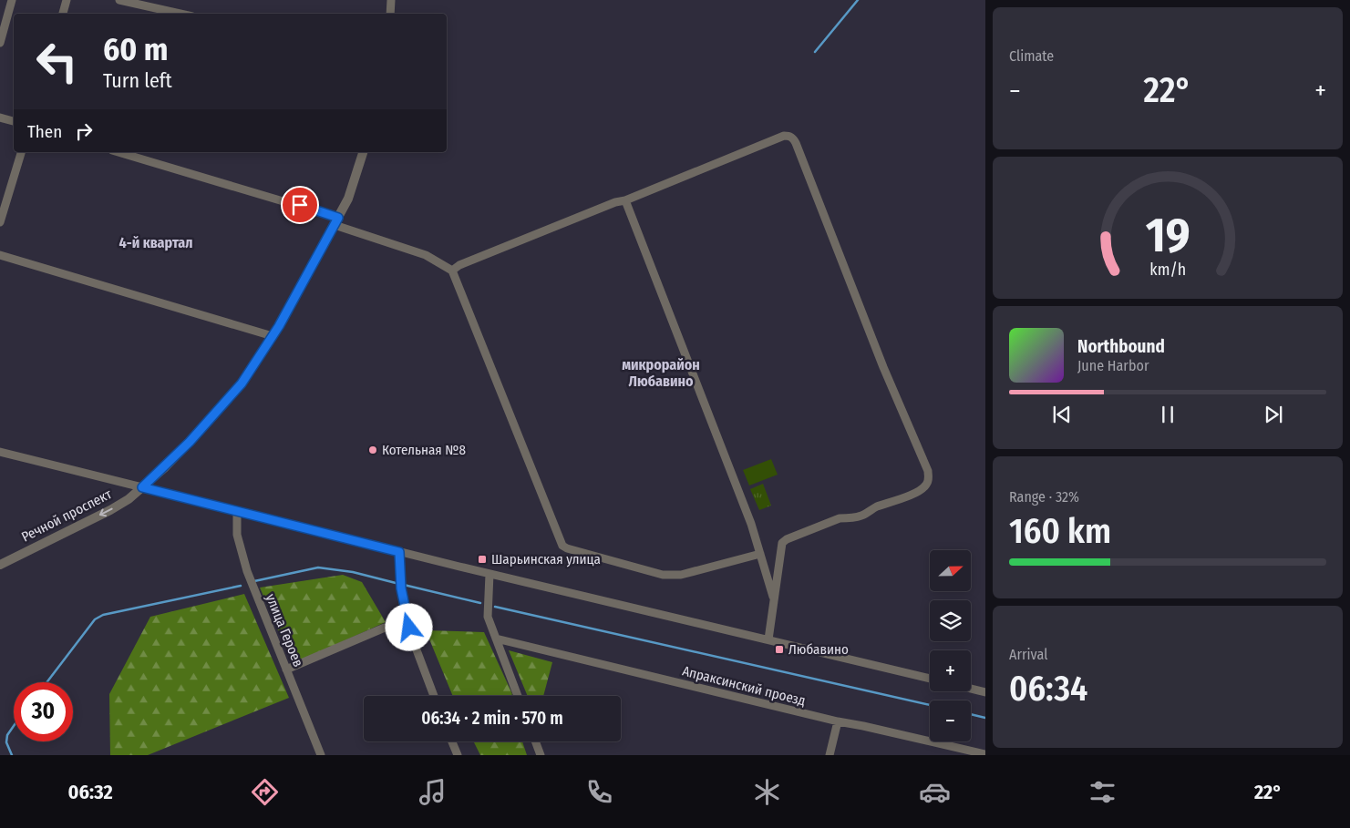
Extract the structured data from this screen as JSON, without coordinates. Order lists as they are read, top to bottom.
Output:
{
  "streets": {
    "street": ["Речной проспект", "улица Героев", "Апраксинский проезд"]
  },
  "one_way": ["Речной проспект"],
  "districts": ["4-й квартал", "микрорайон Любавино"],
  "places": {
    "other": ["Котельная №8"],
    "transit": ["Шарьинская улица", "Любавино"]
  },
  "north": "right",
  "page": {
    "tile": [
      "Climate",
      ["Range · 32%", "160 km"],
      ["Arrival", "06:34"]
    ],
    "turn": ["60 m", "Turn left"],
    "heat": ["−", "22°", "+"],
    "then": "Then",
    "song": ["Northbound", "June Harbor"],
    "map_buttons": ["+", "−"],
    "limit": "30",
    "trip": "06:34 · 2 min · 570 m",
    "tabs": ["06:32", "22°"],
    "gauge": ["19", "km/h"]
  }
}
